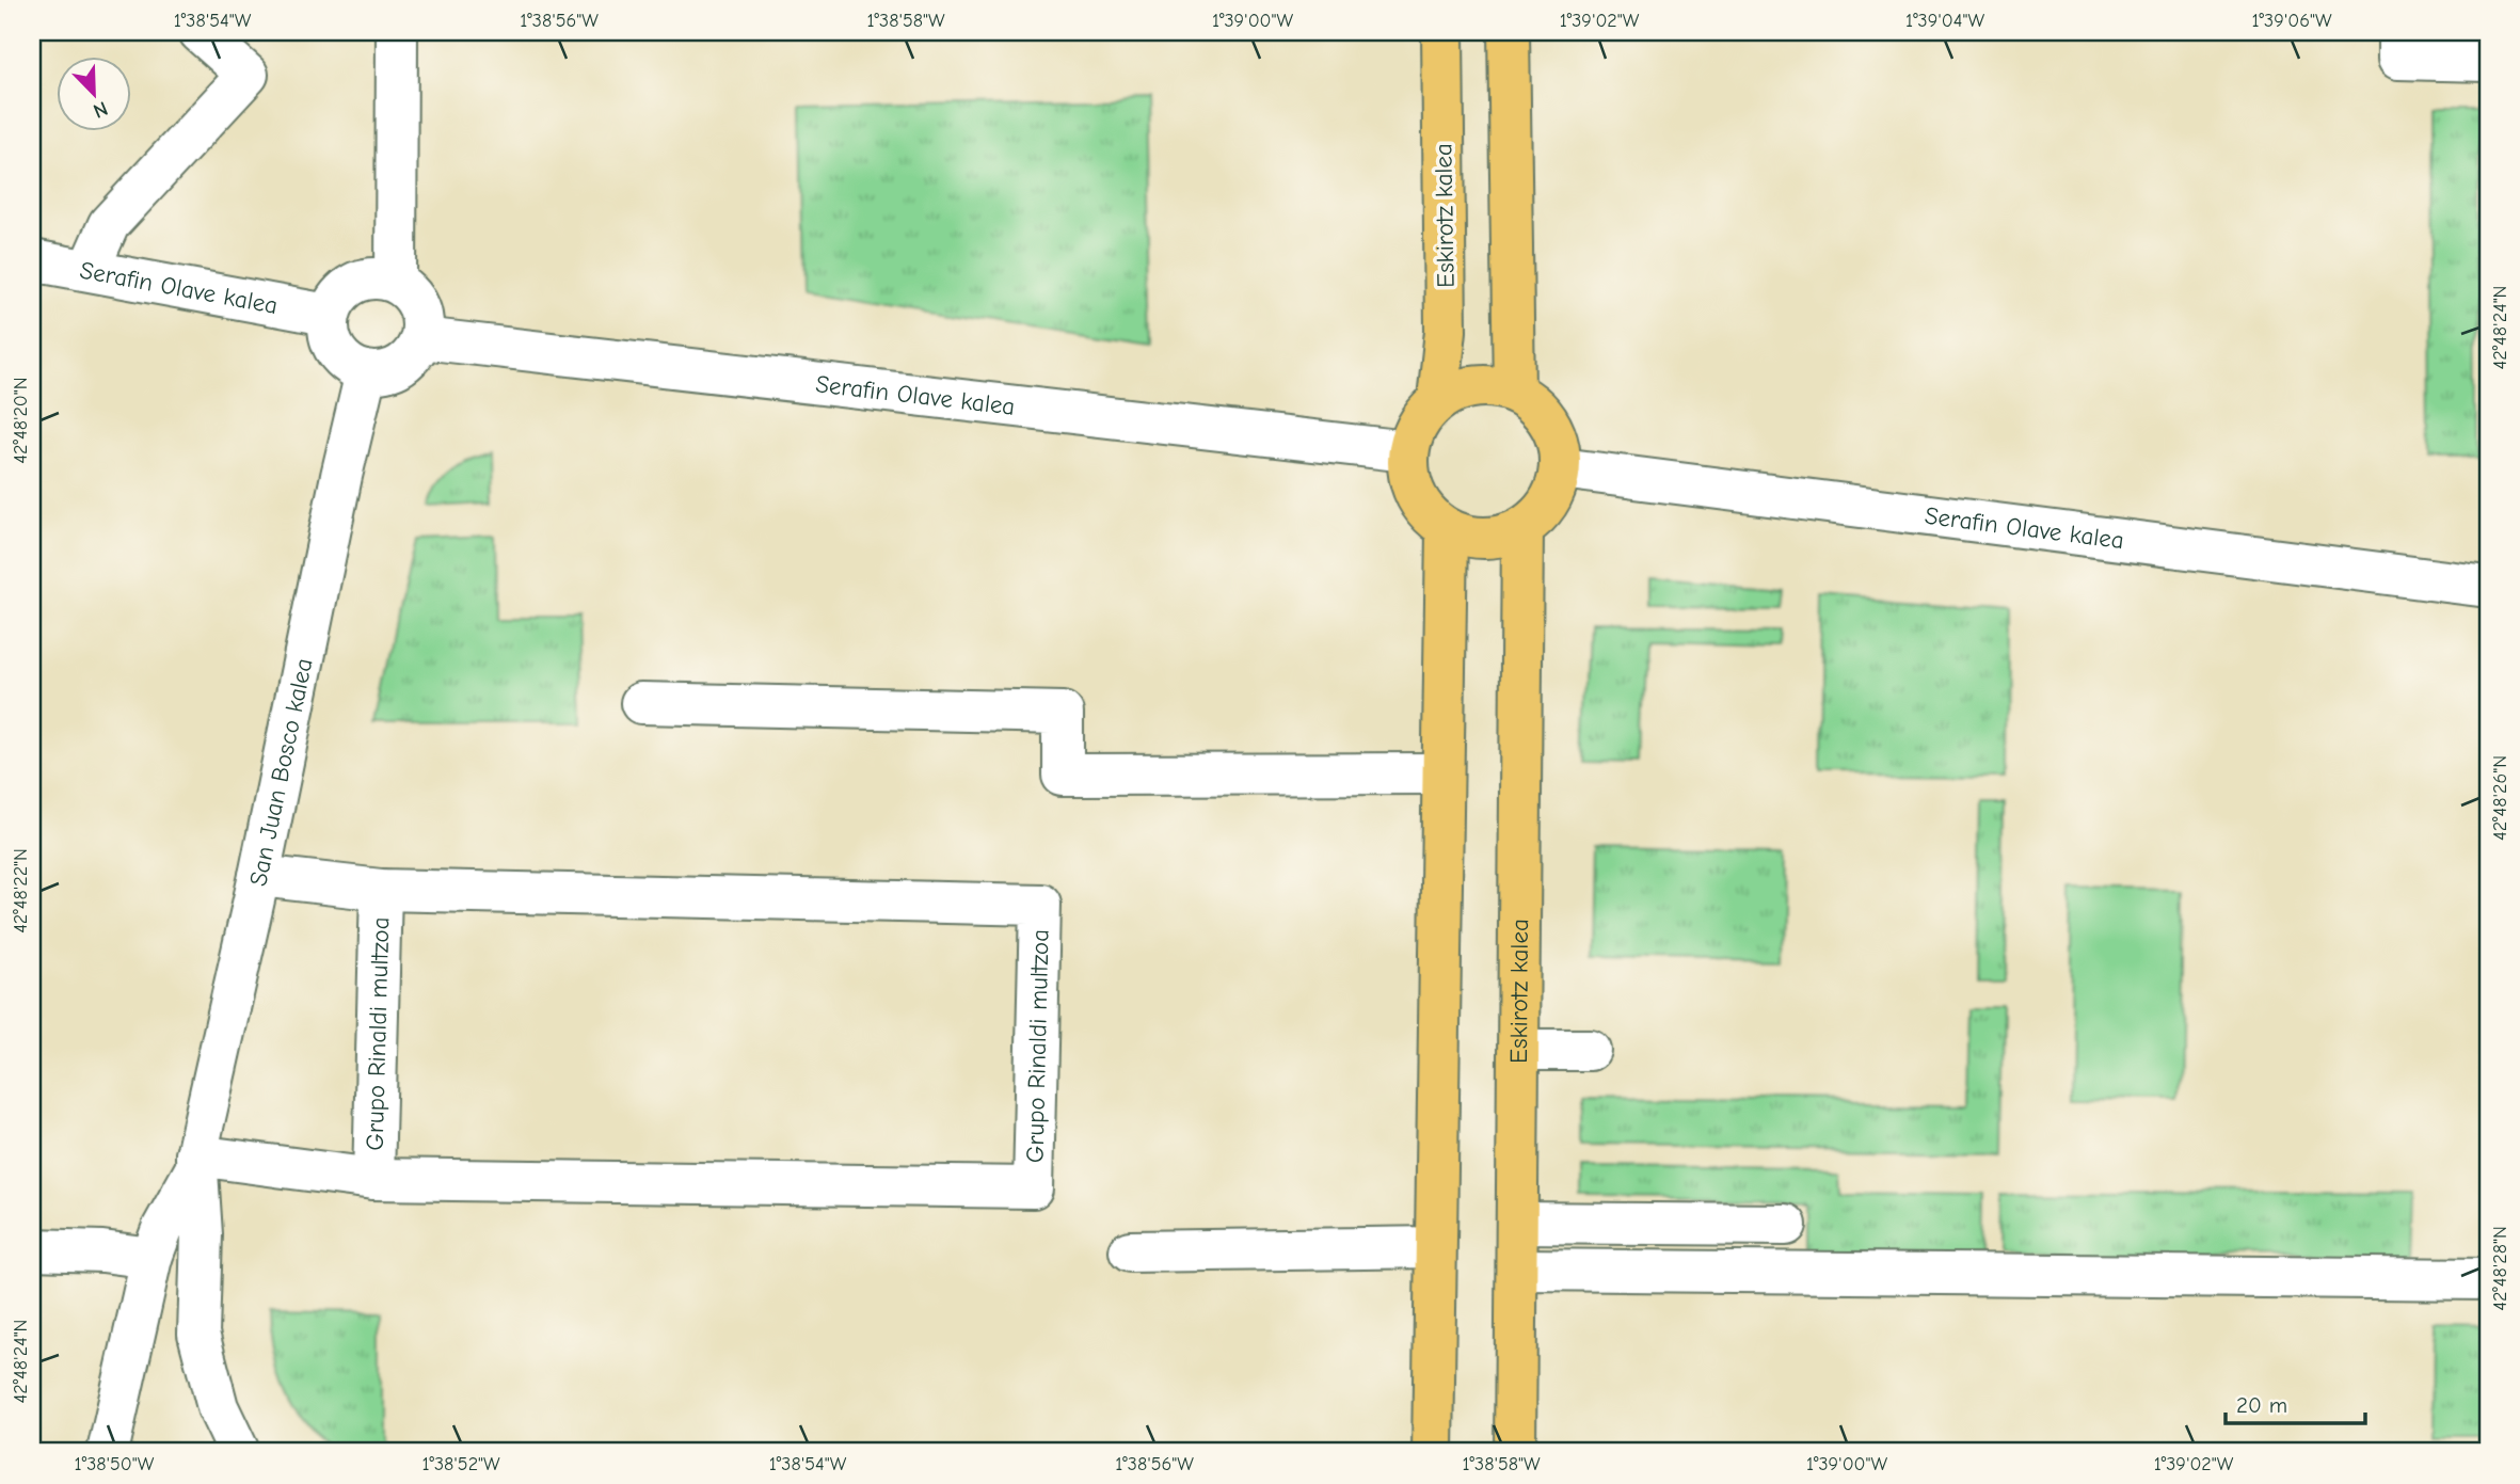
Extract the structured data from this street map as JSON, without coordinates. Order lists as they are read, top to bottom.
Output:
{
  "streets": {
    "main road": ["Eskirotz kalea"],
    "street": ["Serafin Olave kalea", "San Juan Bosco kalea", "Grupo Rinaldi multzoa"]
  },
  "crossings": [
    ["Eskirotz kalea", "Serafin Olave kalea"],
    ["Serafin Olave kalea", "San Juan Bosco kalea"],
    ["San Juan Bosco kalea", "Grupo Rinaldi multzoa"]
  ],
  "scale_bar": "20 m",
  "north": "bottom right",
  "coordinates": [
    "1°38'54\"W",
    "1°38'56\"W",
    "1°38'58\"W",
    "1°39'00\"W",
    "1°39'02\"W",
    "1°39'04\"W",
    "1°39'06\"W",
    "42°48'24\"N",
    "42°48'20\"N",
    "42°48'26\"N",
    "42°48'22\"N",
    "42°48'28\"N",
    "1°38'50\"W",
    "1°38'52\"W"
  ]
}
